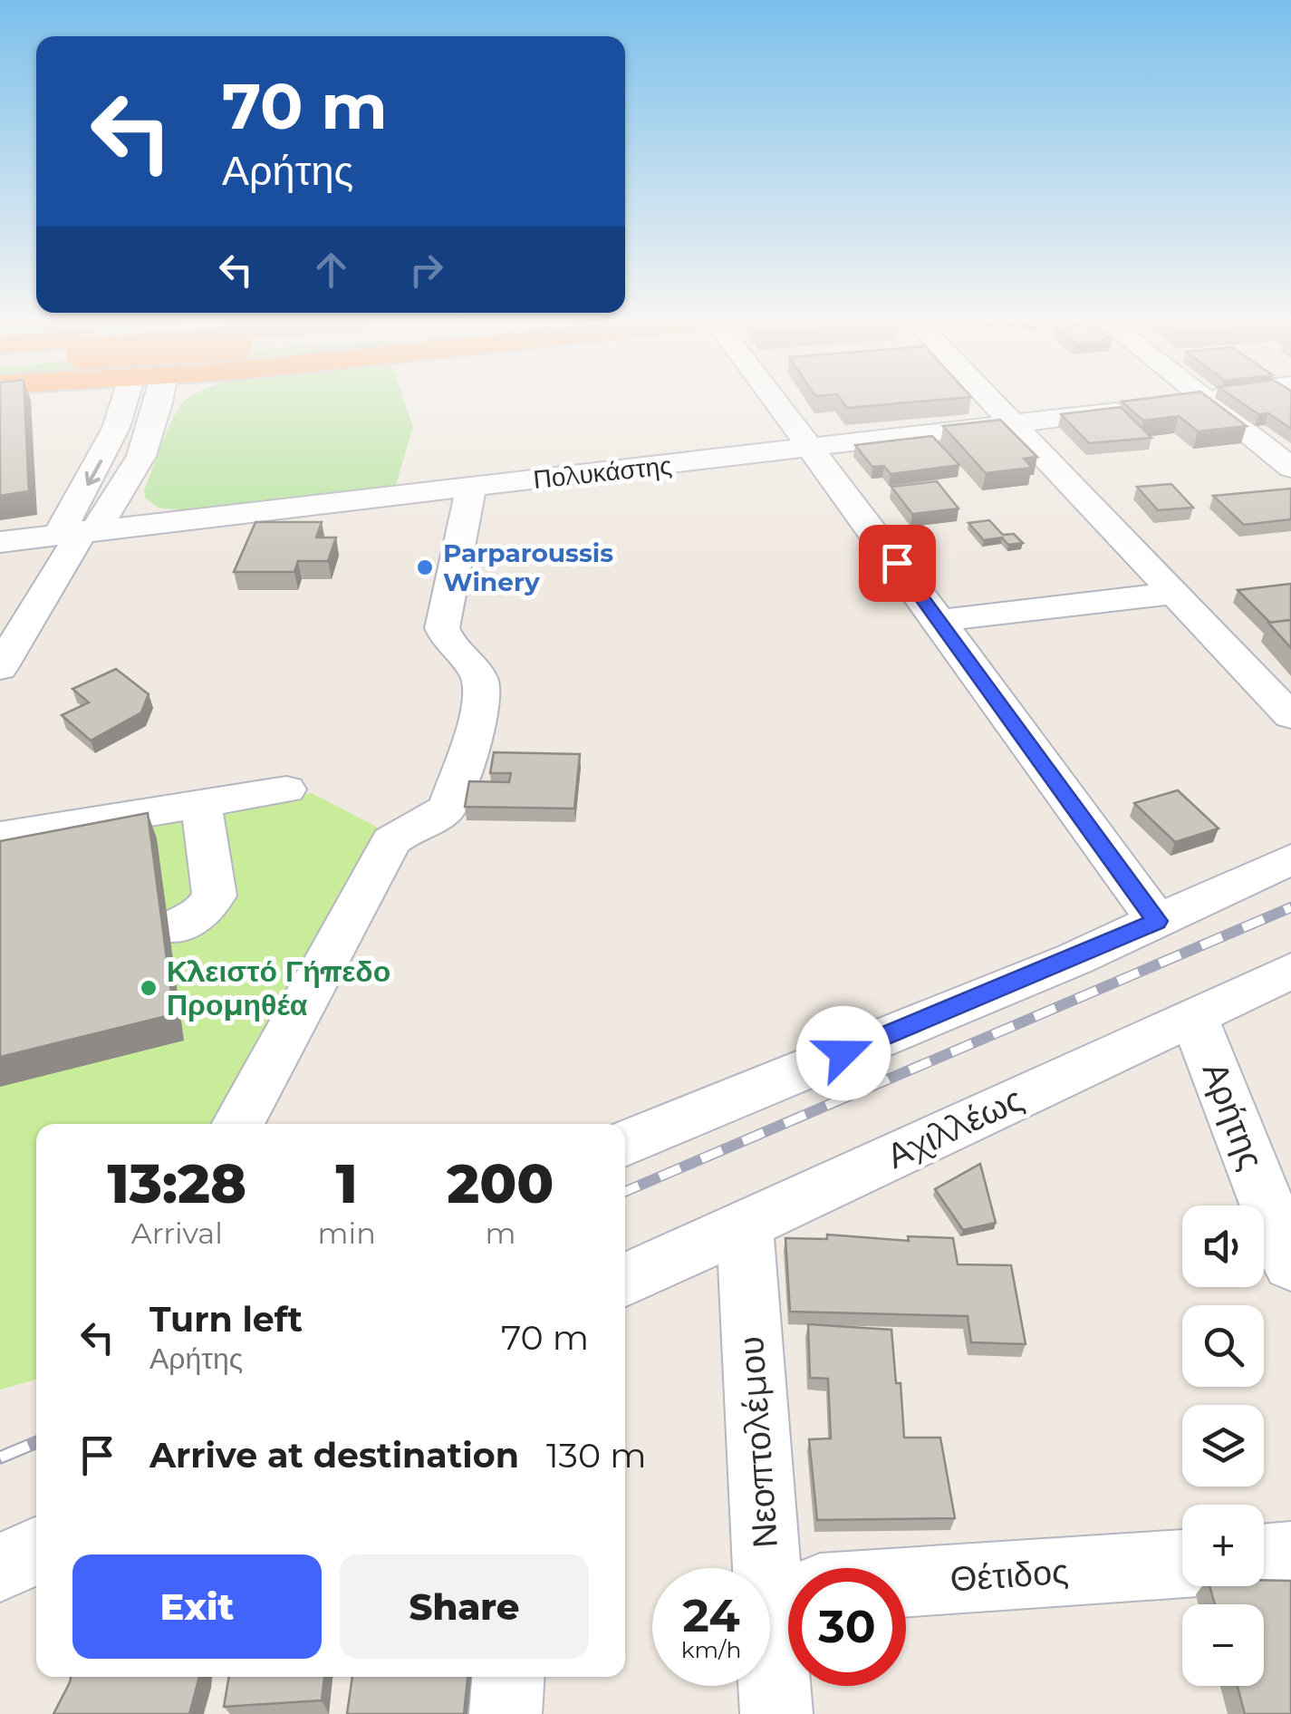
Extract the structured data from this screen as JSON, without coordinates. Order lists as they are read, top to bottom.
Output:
{
  "streets": {
    "street": [
      "Πολυκάστης",
      "Αρήτης",
      "Αχιλλέως",
      "Νεοπτολέμου",
      "Θέτιδος"
    ]
  },
  "crossings": [
    ["Αρήτης", "Αχιλλέως"],
    ["Αχιλλέως", "Νεοπτολέμου"]
  ],
  "places": ["Parparoussis Winery", "Κλειστό Γήπεδο Προμηθέα"],
  "page": {
    "turn": ["70 m", "Αρήτης"],
    "eta": [
      "13:28",
      "Arrival",
      "1",
      "min",
      "200",
      "m"
    ],
    "map_buttons": ["+", "−"],
    "list": [
      {
        "name": "Turn left",
        "note": "Αρήτης",
        "value": "70 m"
      },
      {
        "name": "Arrive at destination",
        "value": "130 m"
      }
    ],
    "buttons": ["Exit", "Share"],
    "speed": "24 km/h",
    "limit": "30"
  }
}
